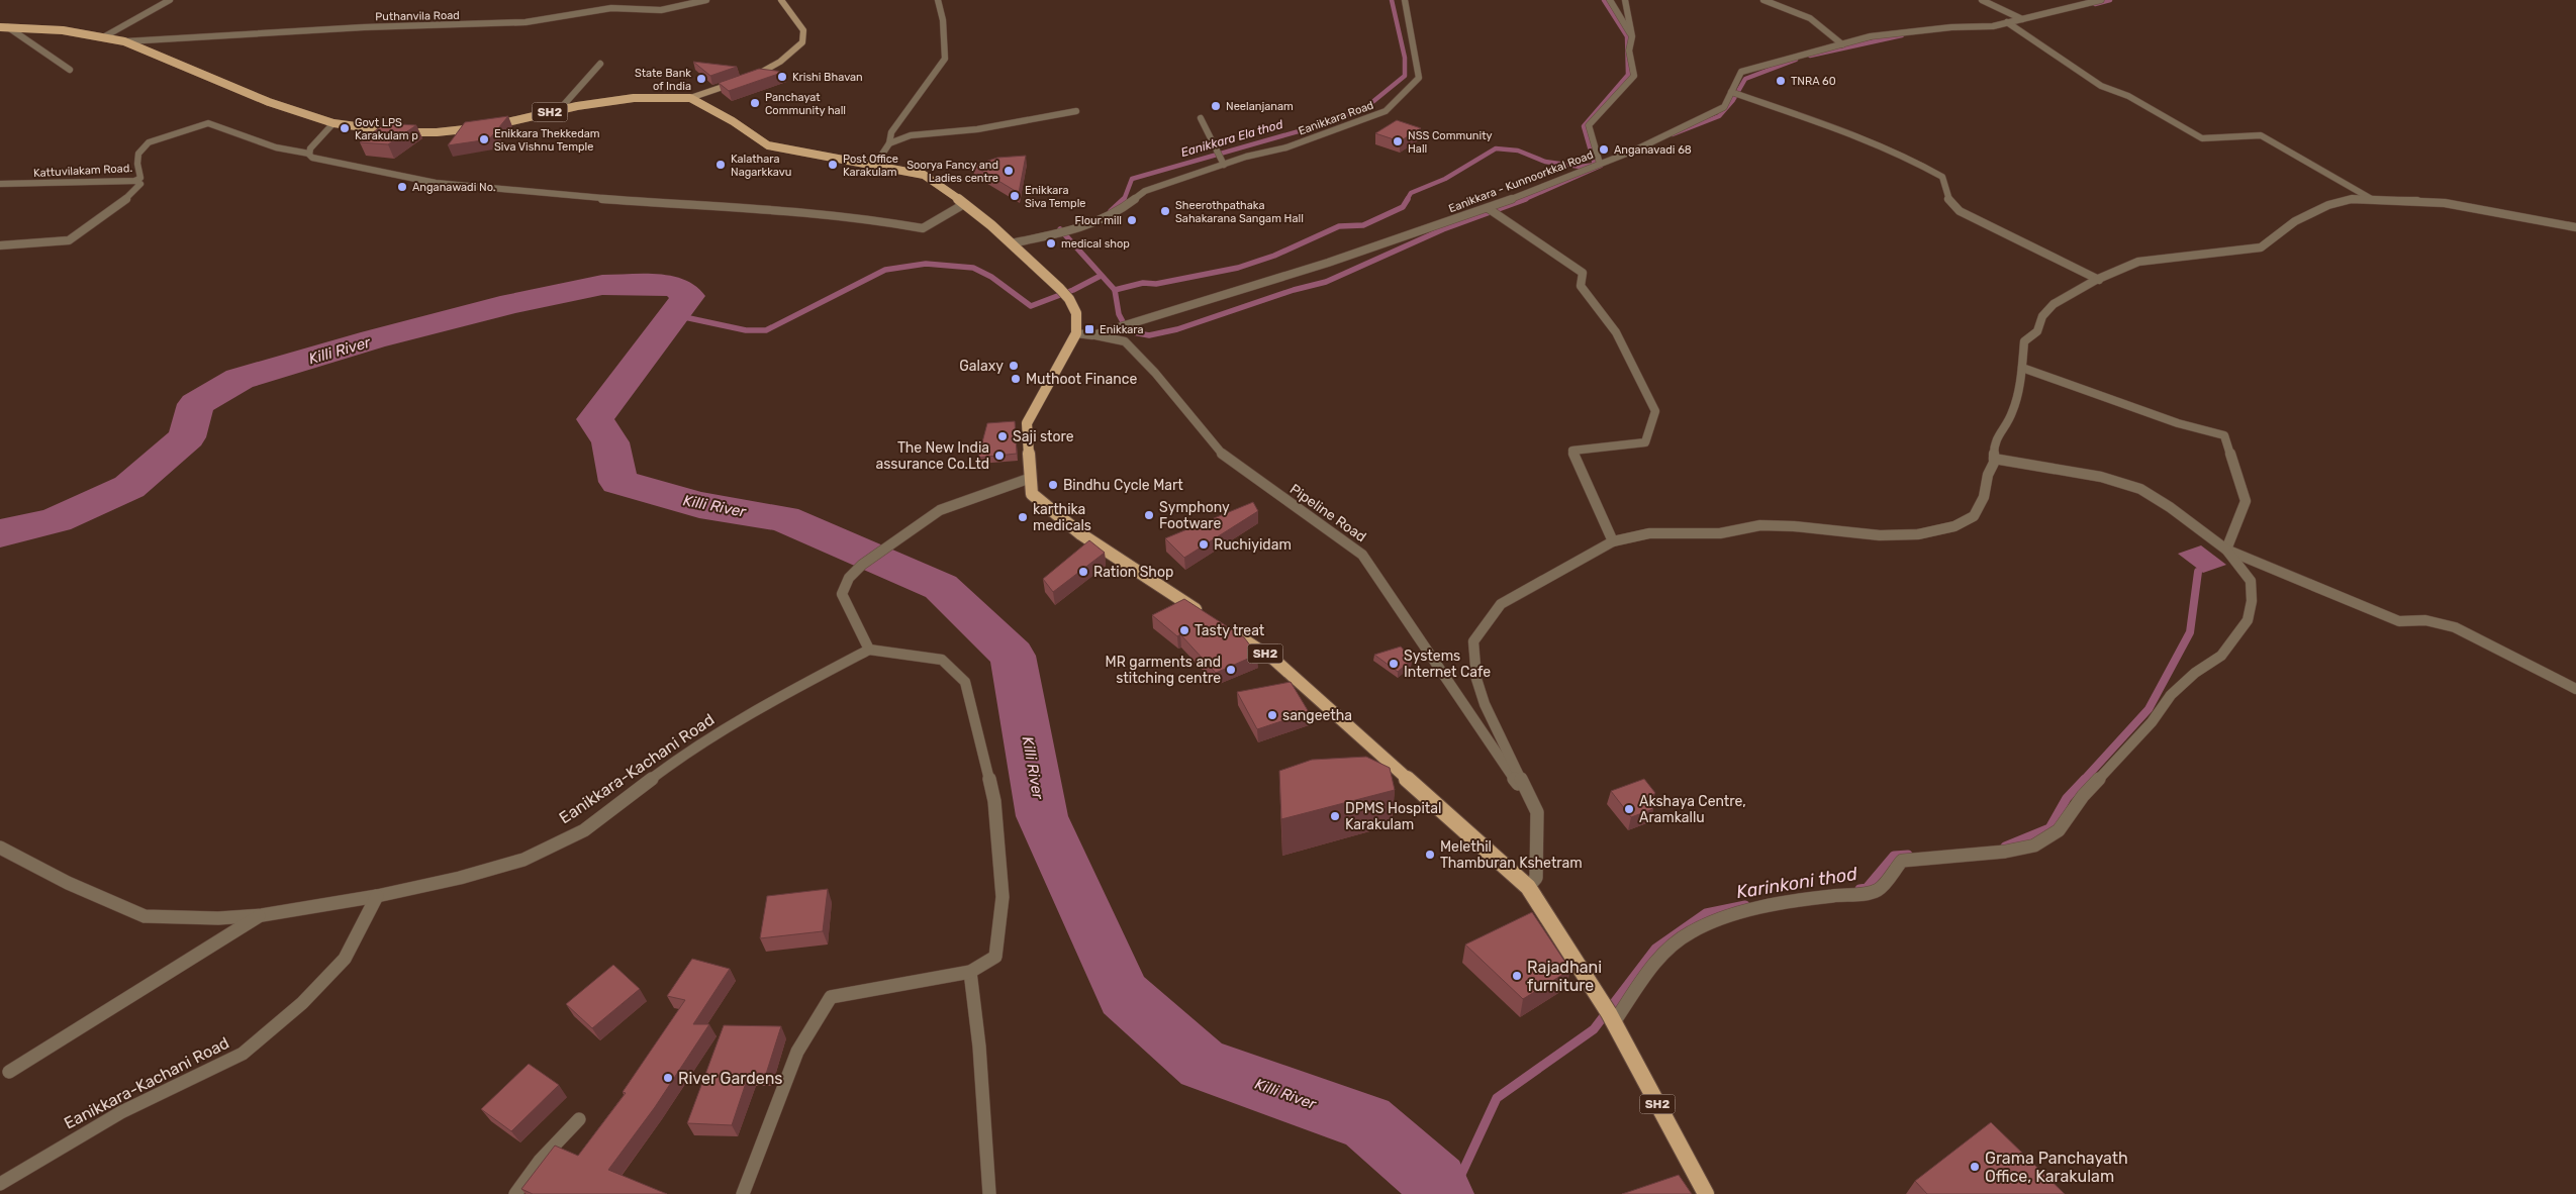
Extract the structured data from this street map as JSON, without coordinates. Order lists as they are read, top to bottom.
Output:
{
  "streets": {
    "main road": ["SH2"],
    "street": [
      "Puthanvila Road",
      "Eanikkara Road",
      "Kattuvilakam Road.",
      "Eanikkara - Kunnoorkkal Road",
      "Pipeline Road",
      "Eanikkara-Kachani Road"
    ]
  },
  "crossings": [
    ["Puthanvila Road", "SH2"],
    ["SH2", "Eanikkara Road"],
    ["SH2", "Eanikkara - Kunnoorkkal Road"],
    ["Eanikkara - Kunnoorkkal Road", "Pipeline Road"]
  ],
  "water": ["Eanikkara Ela thod", "Killi River", "Karinkoni thod"],
  "places": {
    "other": [
      "Krishi Bhavan",
      "State Bank of India",
      "TNRA 60",
      "Panchayat Community hall",
      "Neelanjanam",
      "Govt LPS Karakulam p",
      "Enikkara Thekkedam Siva Vishnu Temple",
      "NSS Community Hall",
      "Anganavadi 68",
      "Kalathara Nagarkkavu",
      "Post Office Karakulam",
      "Soorya Fancy and Ladies centre",
      "Anganawadi No.",
      "Enikkara Siva Temple",
      "Sheerothpathaka Sahakarana Sangam Hall",
      "Flour mill",
      "medical shop",
      "Galaxy",
      "Muthoot Finance",
      "Saji store",
      "The New India assurance Co.Ltd",
      "Bindhu Cycle Mart",
      "Symphony Footware",
      "karthika medicals",
      "Ruchiyidam",
      "Ration Shop",
      "Tasty treat",
      "Systems Internet Cafe",
      "MR garments and stitching centre",
      "sangeetha",
      "Akshaya Centre, Aramkallu",
      "DPMS Hospital Karakulam",
      "Melethil Thamburan Kshetram",
      "Rajadhani furniture",
      "River Gardens",
      "Grama Panchayath Office, Karakulam"
    ],
    "transit": ["Enikkara"]
  }
}
